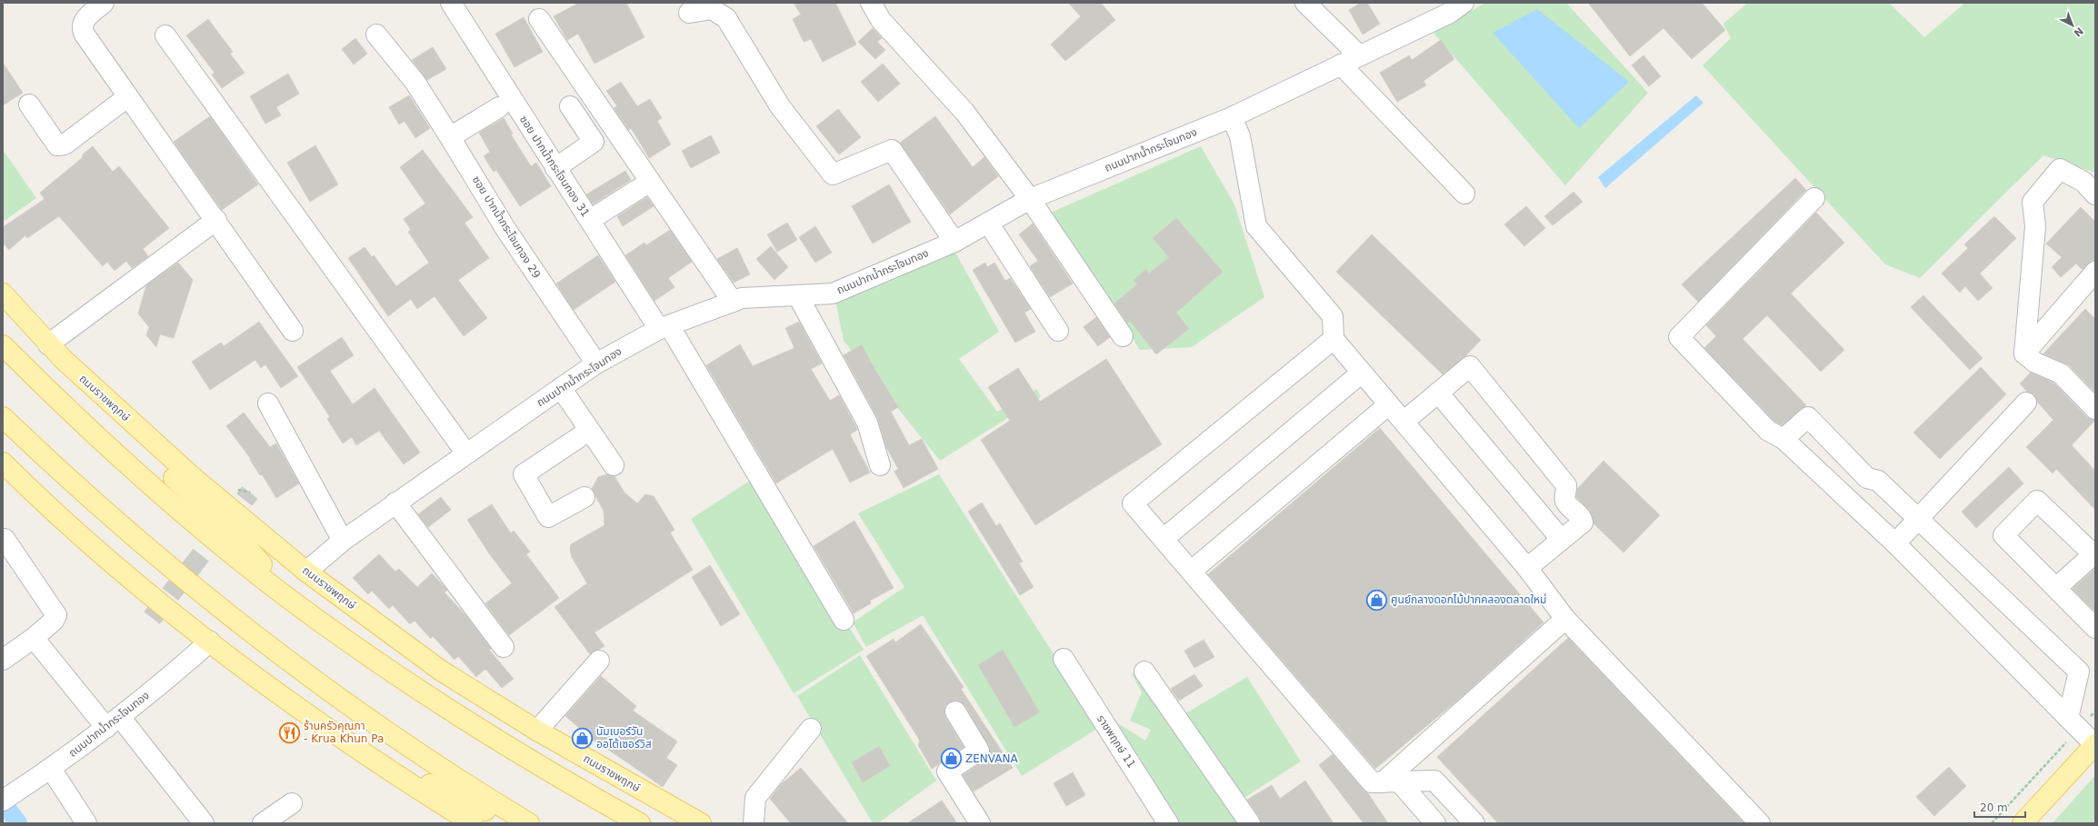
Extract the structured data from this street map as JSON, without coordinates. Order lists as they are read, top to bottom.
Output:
{
  "streets": {
    "main road": ["ถนนราชพฤกษ์"],
    "street": [
      "ถนนปากน้ำกระโจมทอง",
      "ซอย ปากน้ำกระโจมทอง 31",
      "ซอย ปากน้ำกระโจมทอง 29",
      "ราชพฤกษ์ 11"
    ]
  },
  "crossings": [
    ["ถนนปากน้ำกระโจมทอง", "ซอย ปากน้ำกระโจมทอง 31"],
    ["ถนนปากน้ำกระโจมทอง", "ซอย ปากน้ำกระโจมทอง 29"],
    ["ถนนปากน้ำกระโจมทอง", "ถนนราชพฤกษ์"]
  ],
  "places": {
    "shop": ["ศูนย์กลางดอกไม้ปากคลองตลาดใหม่", "นัมเบอร์วัน ออโต้เซอร์วิส", "ZENVANA"],
    "restaurant": ["ร้านครัวคุณภา - Krua Khun Pa"]
  },
  "scale_bar": "20 m",
  "north": "bottom right"
}
